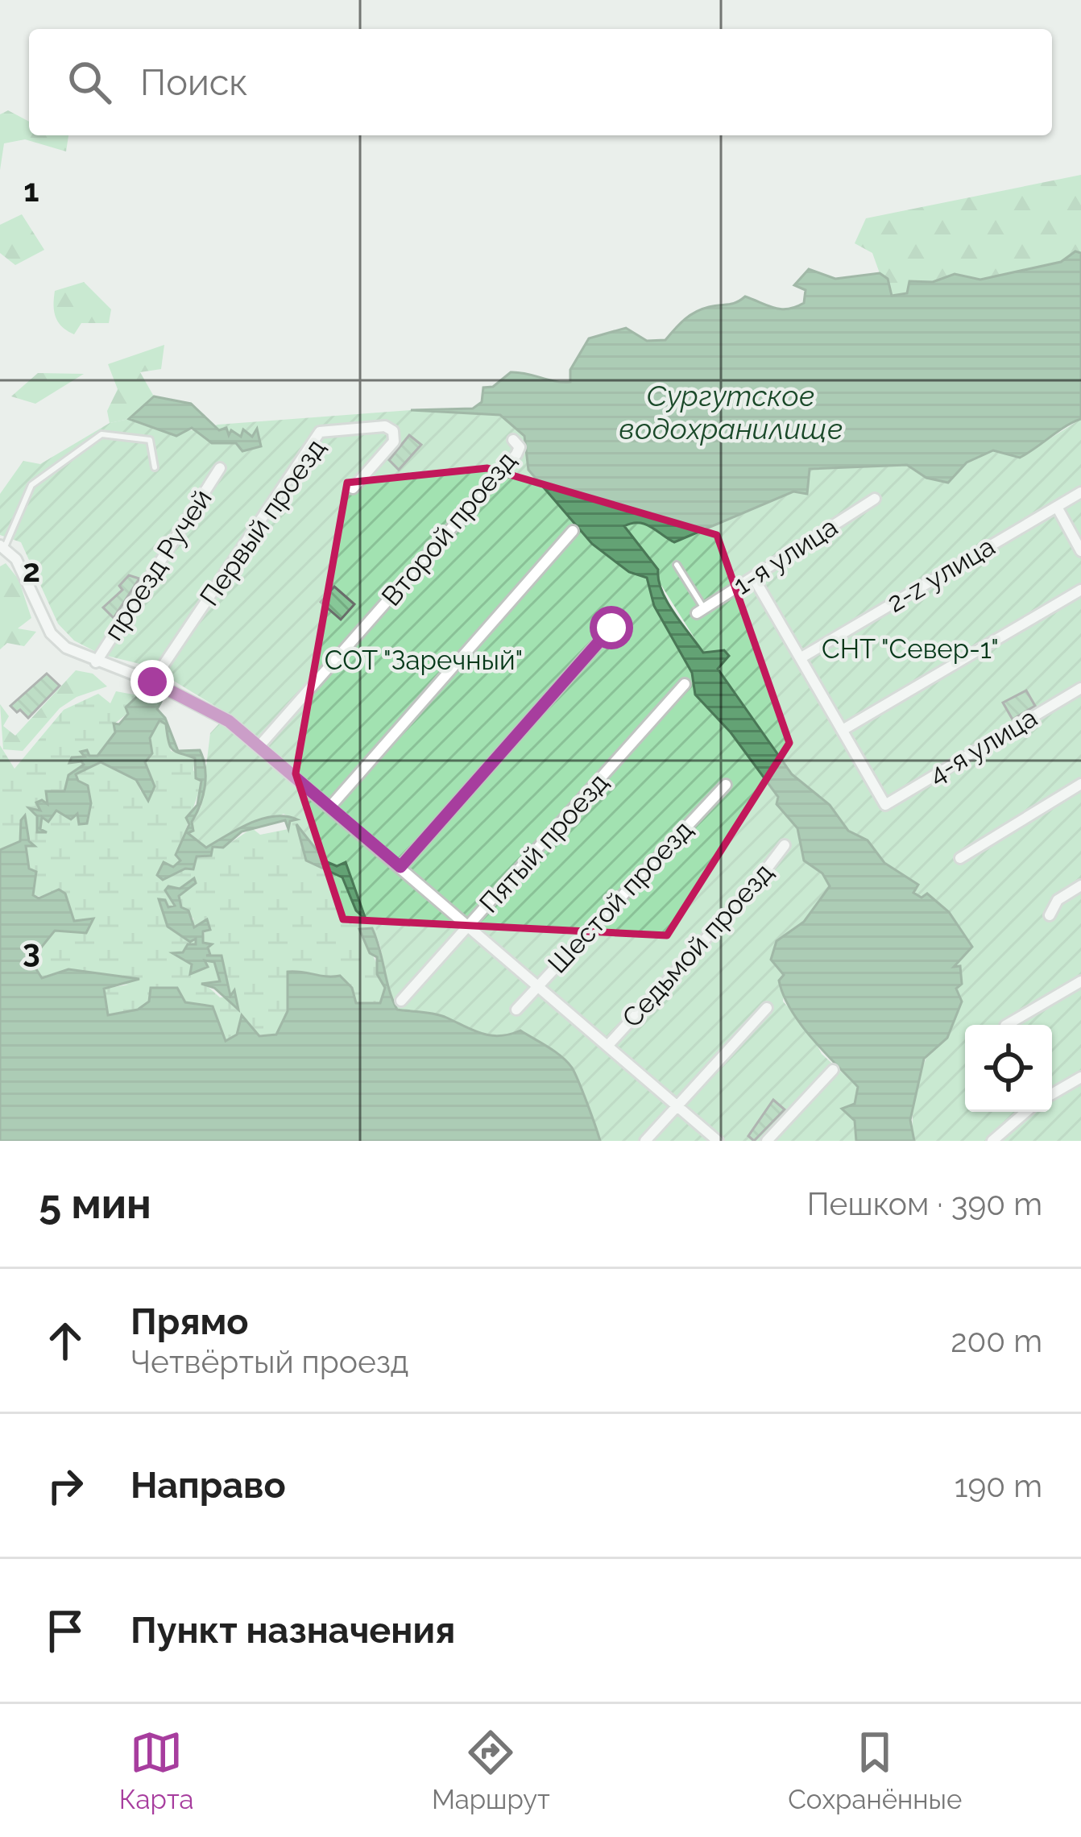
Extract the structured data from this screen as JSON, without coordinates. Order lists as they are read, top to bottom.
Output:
{
  "streets": {
    "street": [
      "Первый проезд",
      "Второй проезд",
      "1-я улица",
      "проезд Ручей",
      "2-z улица",
      "4-я улица",
      "Пятый проезд",
      "Шестой проезд",
      "Седьмой проезд"
    ]
  },
  "water": ["Сургутское водохранилище"],
  "parks": ["СНТ \"Север-1\"", "СОТ \"Заречный\""],
  "page": {
    "search": "Поиск",
    "heading": ["5 мин", "Пешком · 390 m"],
    "list": [
      ["Прямо", "Четвёртый проезд", "200 m"],
      ["Направо", "190 m"],
      "Пункт назначения"
    ],
    "nav": ["Карта", "Маршрут", "Сохранённые"]
  },
  "grid": {
    "rows": ["1", "2", "3"]
  }
}
